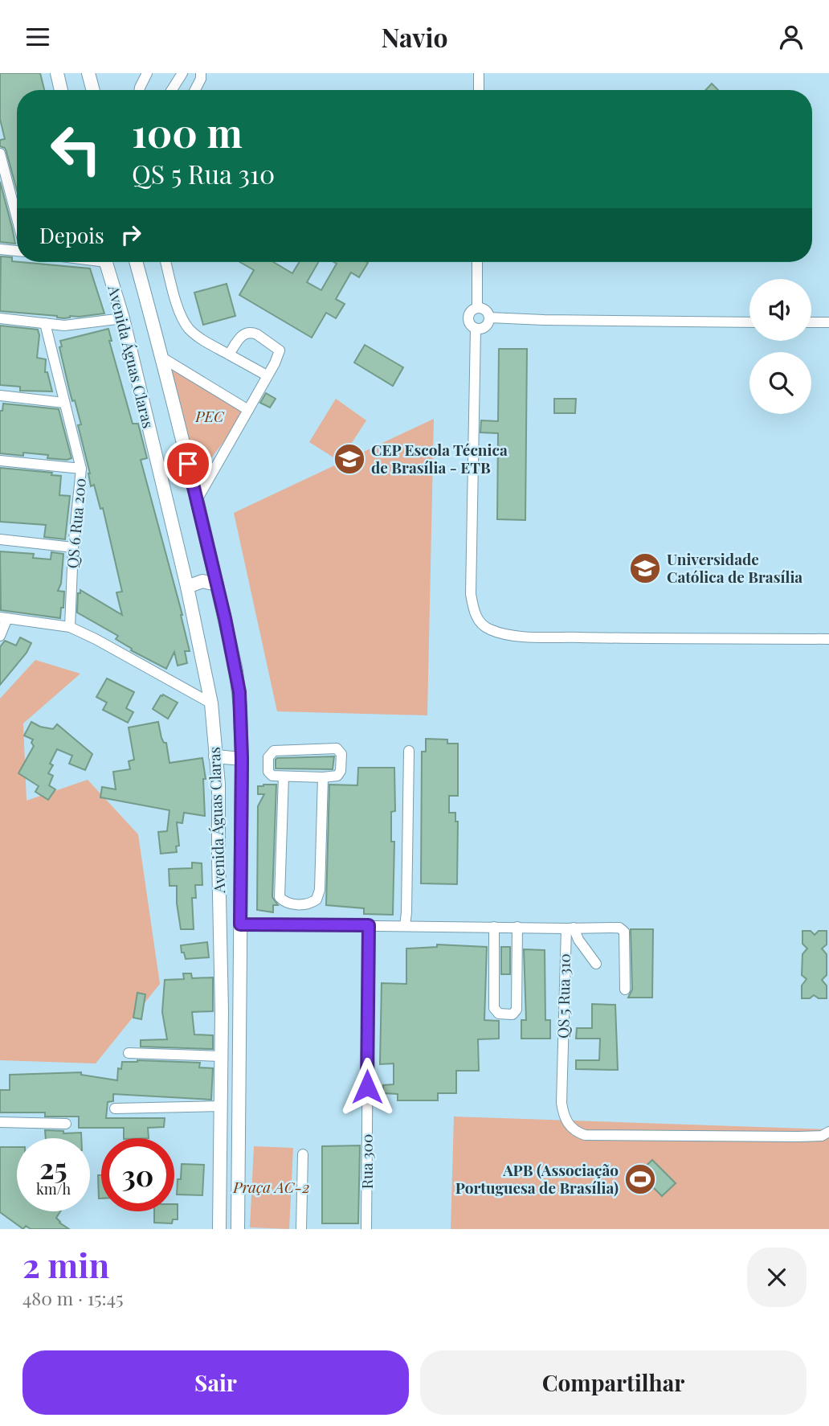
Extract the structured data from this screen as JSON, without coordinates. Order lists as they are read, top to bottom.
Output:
{
  "streets": {
    "main road": ["Avenida Águas Claras"],
    "street": ["QS 6 Rua 200", "QS 5 Rua 310", "Rua 300"]
  },
  "parks": ["PEC", "Praça AC-2"],
  "places": {
    "school or university": ["CEP Escola Técnica de Brasília - ETB", "Universidade Católica de Brasília"],
    "sports": ["APB (Associação Portuguesa de Brasília)"]
  },
  "page": {
    "header": "Navio",
    "turn": ["100 m", "QS 5 Rua 310"],
    "then": "Depois",
    "speed": "25 km/h",
    "limit": "30",
    "heading": ["2 min", "480 m · 15:45"],
    "buttons": ["Sair", "Compartilhar"]
  }
}
